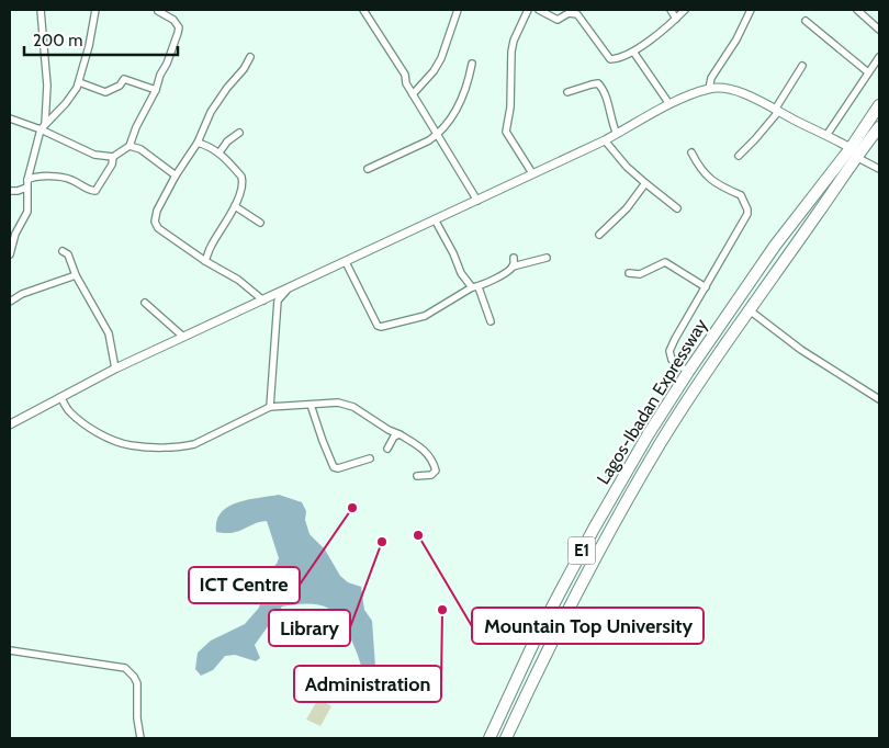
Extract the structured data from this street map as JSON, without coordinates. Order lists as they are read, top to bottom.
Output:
{
  "streets": {
    "highway": ["Lagos-Ibadan Expressway", "E1"]
  },
  "places": [
    "ICT Centre",
    "Mountain Top University",
    "Library",
    "Administration"
  ],
  "scale_bar": "200 m"
}
